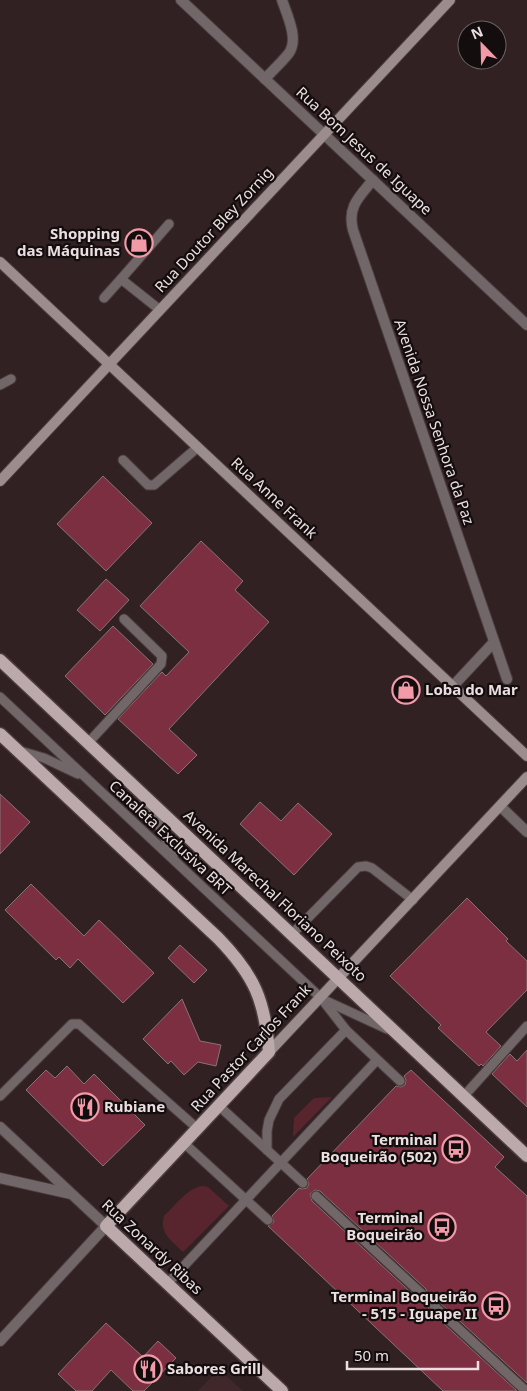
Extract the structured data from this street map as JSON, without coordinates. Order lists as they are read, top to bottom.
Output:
{
  "streets": {
    "main road": ["Avenida Marechal Floriano Peixoto", "Rua Pastor Carlos Frank", "Rua Zonardy Ribas"],
    "street": [
      "Rua Bom Jesus de Iguape",
      "Rua Doutor Bley Zornig",
      "Avenida Nossa Senhora da Paz",
      "Rua Anne Frank"
    ],
    "lane": ["Canaleta Exclusiva BRT"]
  },
  "crossings": [
    ["Rua Bom Jesus de Iguape", "Rua Doutor Bley Zornig"],
    ["Rua Bom Jesus de Iguape", "Avenida Nossa Senhora da Paz"],
    ["Rua Doutor Bley Zornig", "Rua Anne Frank"],
    ["Canaleta Exclusiva BRT", "Avenida Marechal Floriano Peixoto"],
    ["Canaleta Exclusiva BRT", "Rua Pastor Carlos Frank"],
    ["Avenida Marechal Floriano Peixoto", "Rua Pastor Carlos Frank"],
    ["Rua Pastor Carlos Frank", "Rua Zonardy Ribas"]
  ],
  "places": {
    "shop": ["Shopping das Máquinas", "Loba do Mar"],
    "restaurant": ["Rubiane", "Sabores Grill"],
    "bus stop": ["Terminal Boqueirão (502)", "Terminal Boqueirão", "Terminal Boqueirão - 515 - Iguape II"]
  },
  "scale_bar": "50 m",
  "north": "top left"
}
